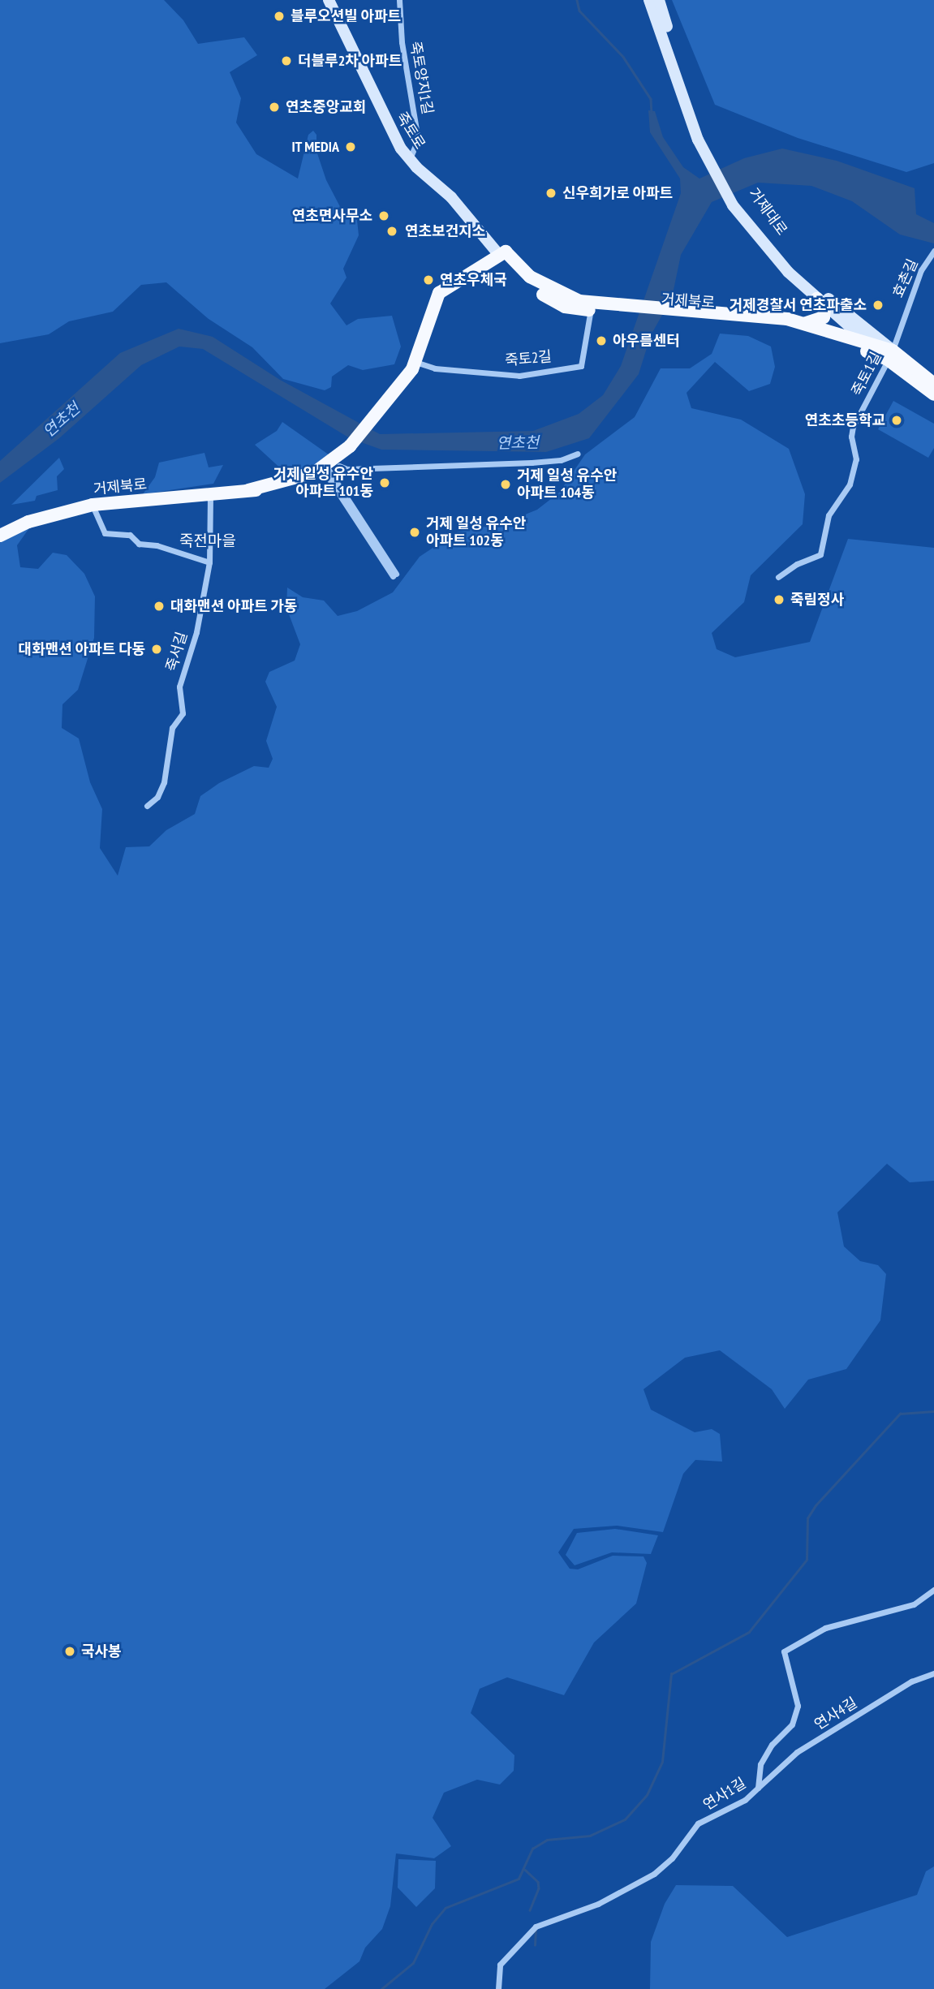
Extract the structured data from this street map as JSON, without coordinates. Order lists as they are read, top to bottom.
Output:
{
  "streets": {
    "main road": ["죽토로", "거제대로", "거제북로"],
    "street": [
      "죽토양지1길",
      "효촌길",
      "죽토2길",
      "죽토1길",
      "죽서길",
      "연사4길",
      "연사1길"
    ]
  },
  "crossings": [
    ["죽토양지1길", "죽토로"],
    ["죽토로", "거제북로"],
    ["거제대로", "효촌길"],
    ["거제대로", "거제북로"],
    ["거제대로", "죽토1길"],
    ["효촌길", "거제북로"],
    ["효촌길", "죽토1길"],
    ["거제북로", "죽토2길"],
    ["거제북로", "죽토1길"],
    ["거제북로", "죽서길"],
    ["연사4길", "연사1길"]
  ],
  "districts": ["죽전마을"],
  "water": ["연초천"],
  "places": [
    "블루오션빌 아파트",
    "더블루2차 아파트",
    "연초중앙교회",
    "IT MEDIA",
    "신우희가로 아파트",
    "연초면사무소",
    "연초보건지소",
    "연초우체국",
    "거제경찰서 연초파출소",
    "아우름센터",
    "연초초등학교",
    "거제 일성 유수안 아파트 101동",
    "거제 일성 유수안 아파트 104동",
    "거제 일성 유수안 아파트 102동",
    "죽림정사",
    "대화맨션 아파트 가동",
    "대화맨션 아파트 다동",
    "국사봉"
  ]
}
